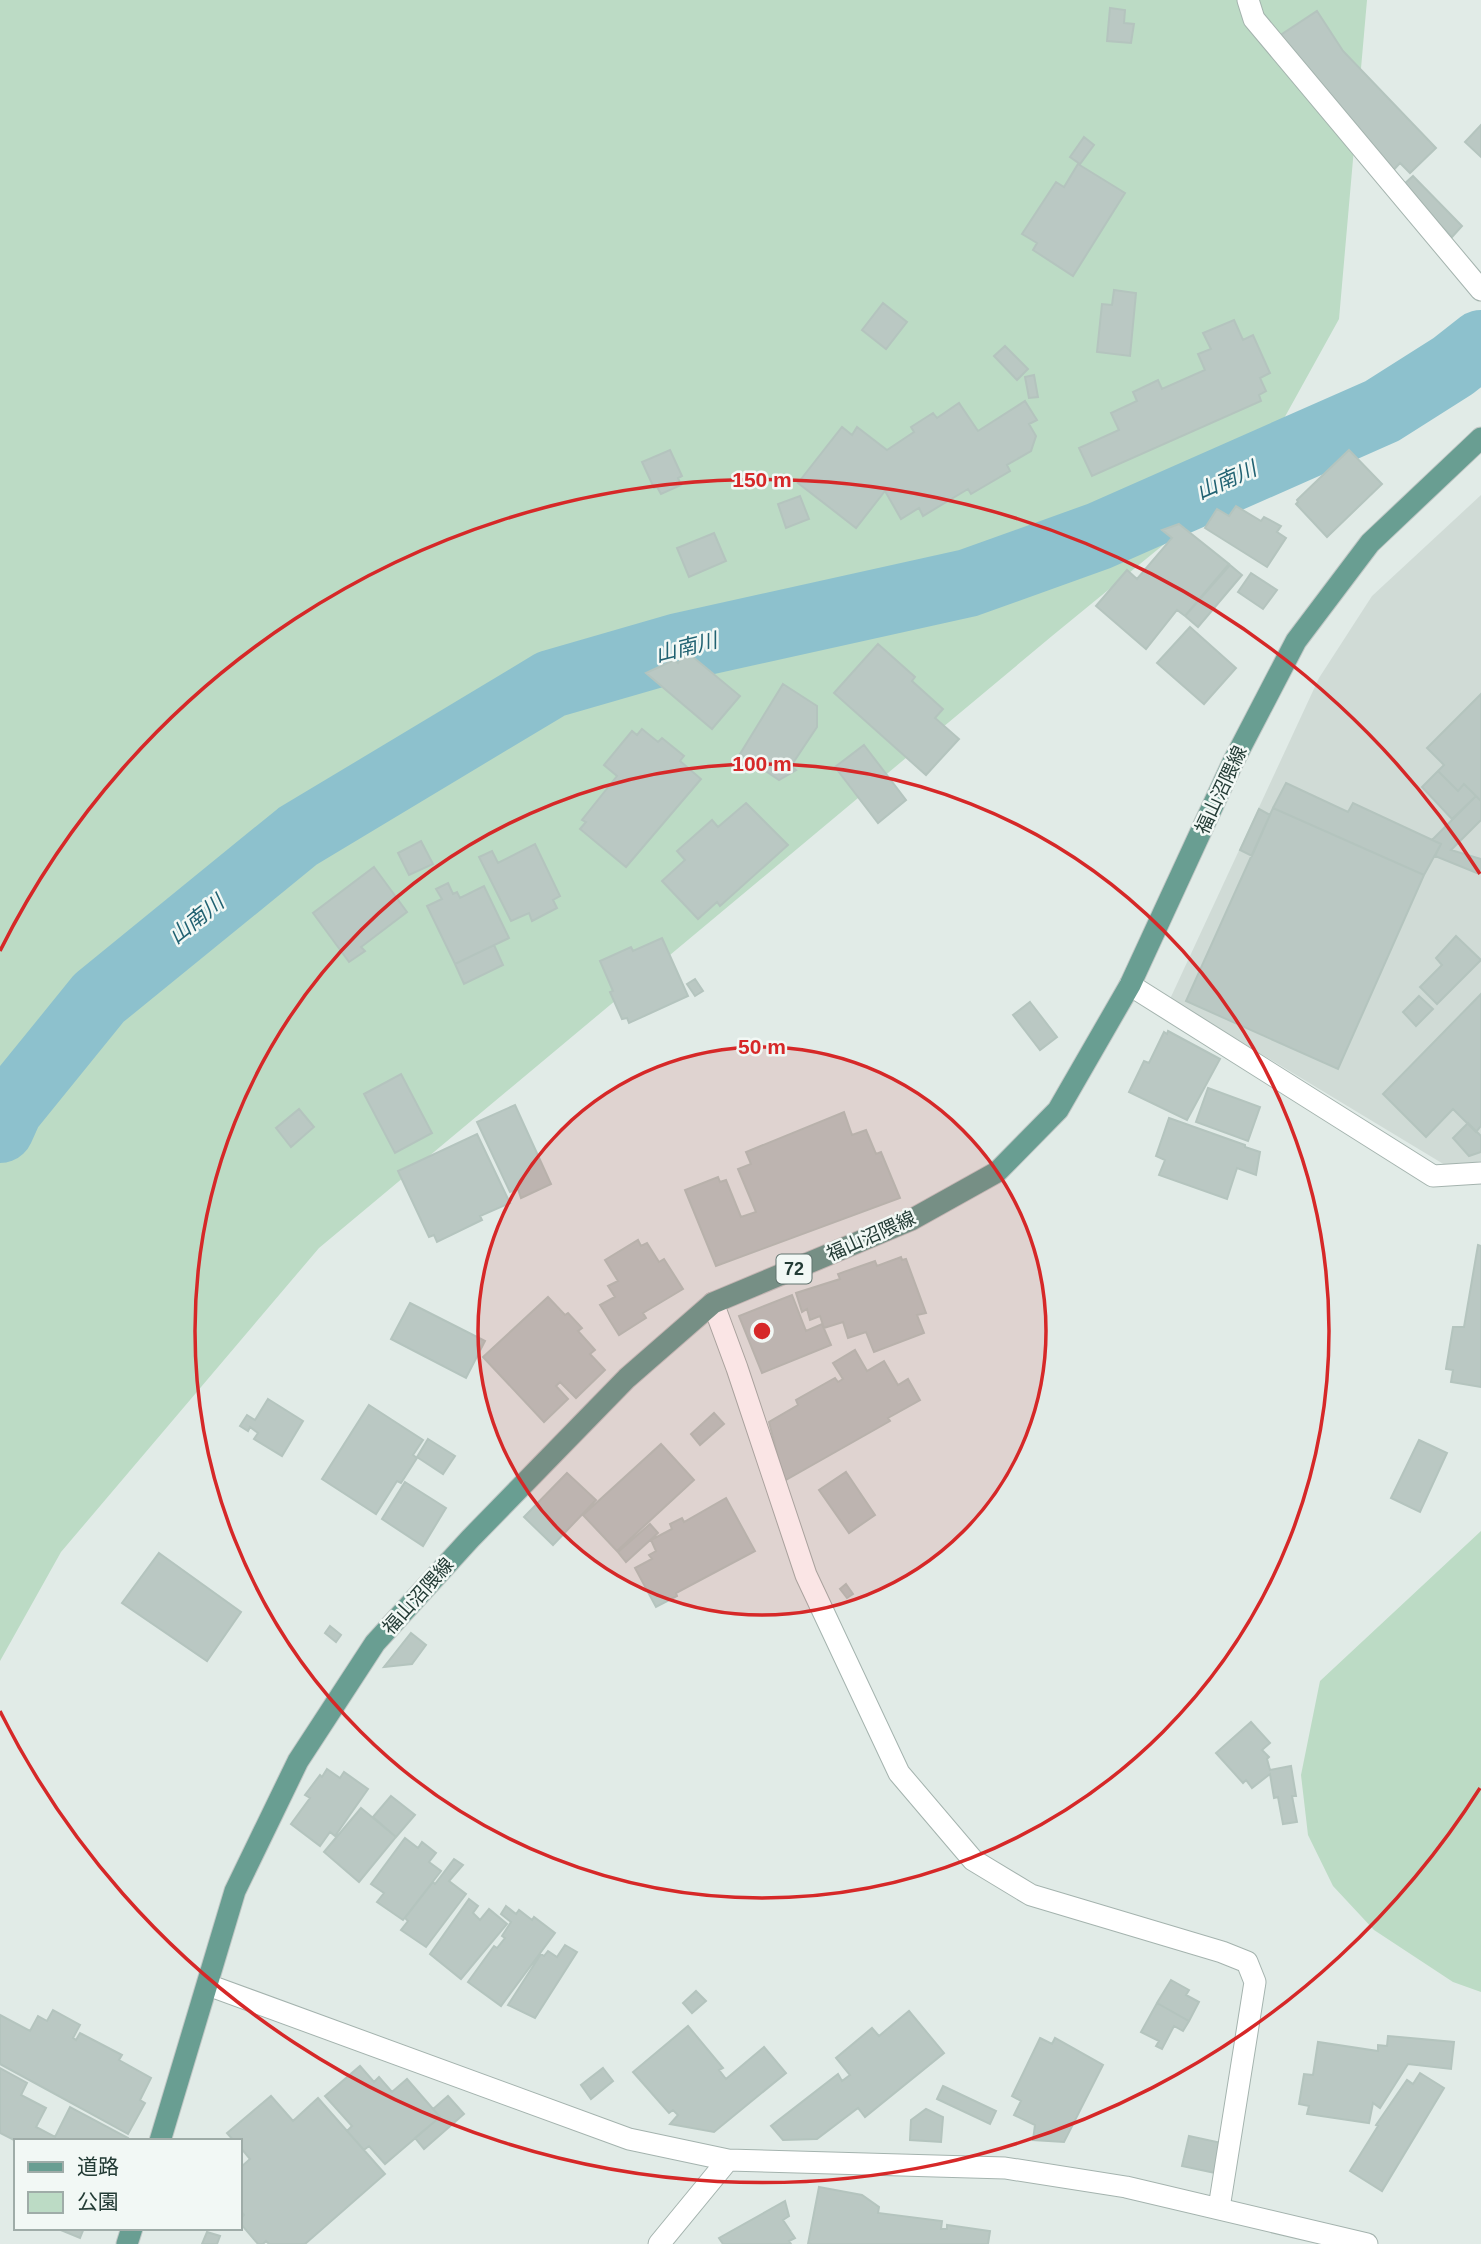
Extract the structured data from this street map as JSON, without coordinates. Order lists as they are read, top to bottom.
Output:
{
  "streets": {
    "main road": ["福山沼隈線", "72"]
  },
  "water": ["山南川"],
  "legend": ["道路", "公園"],
  "rings": ["150 m", "100 m", "50 m"]
}
